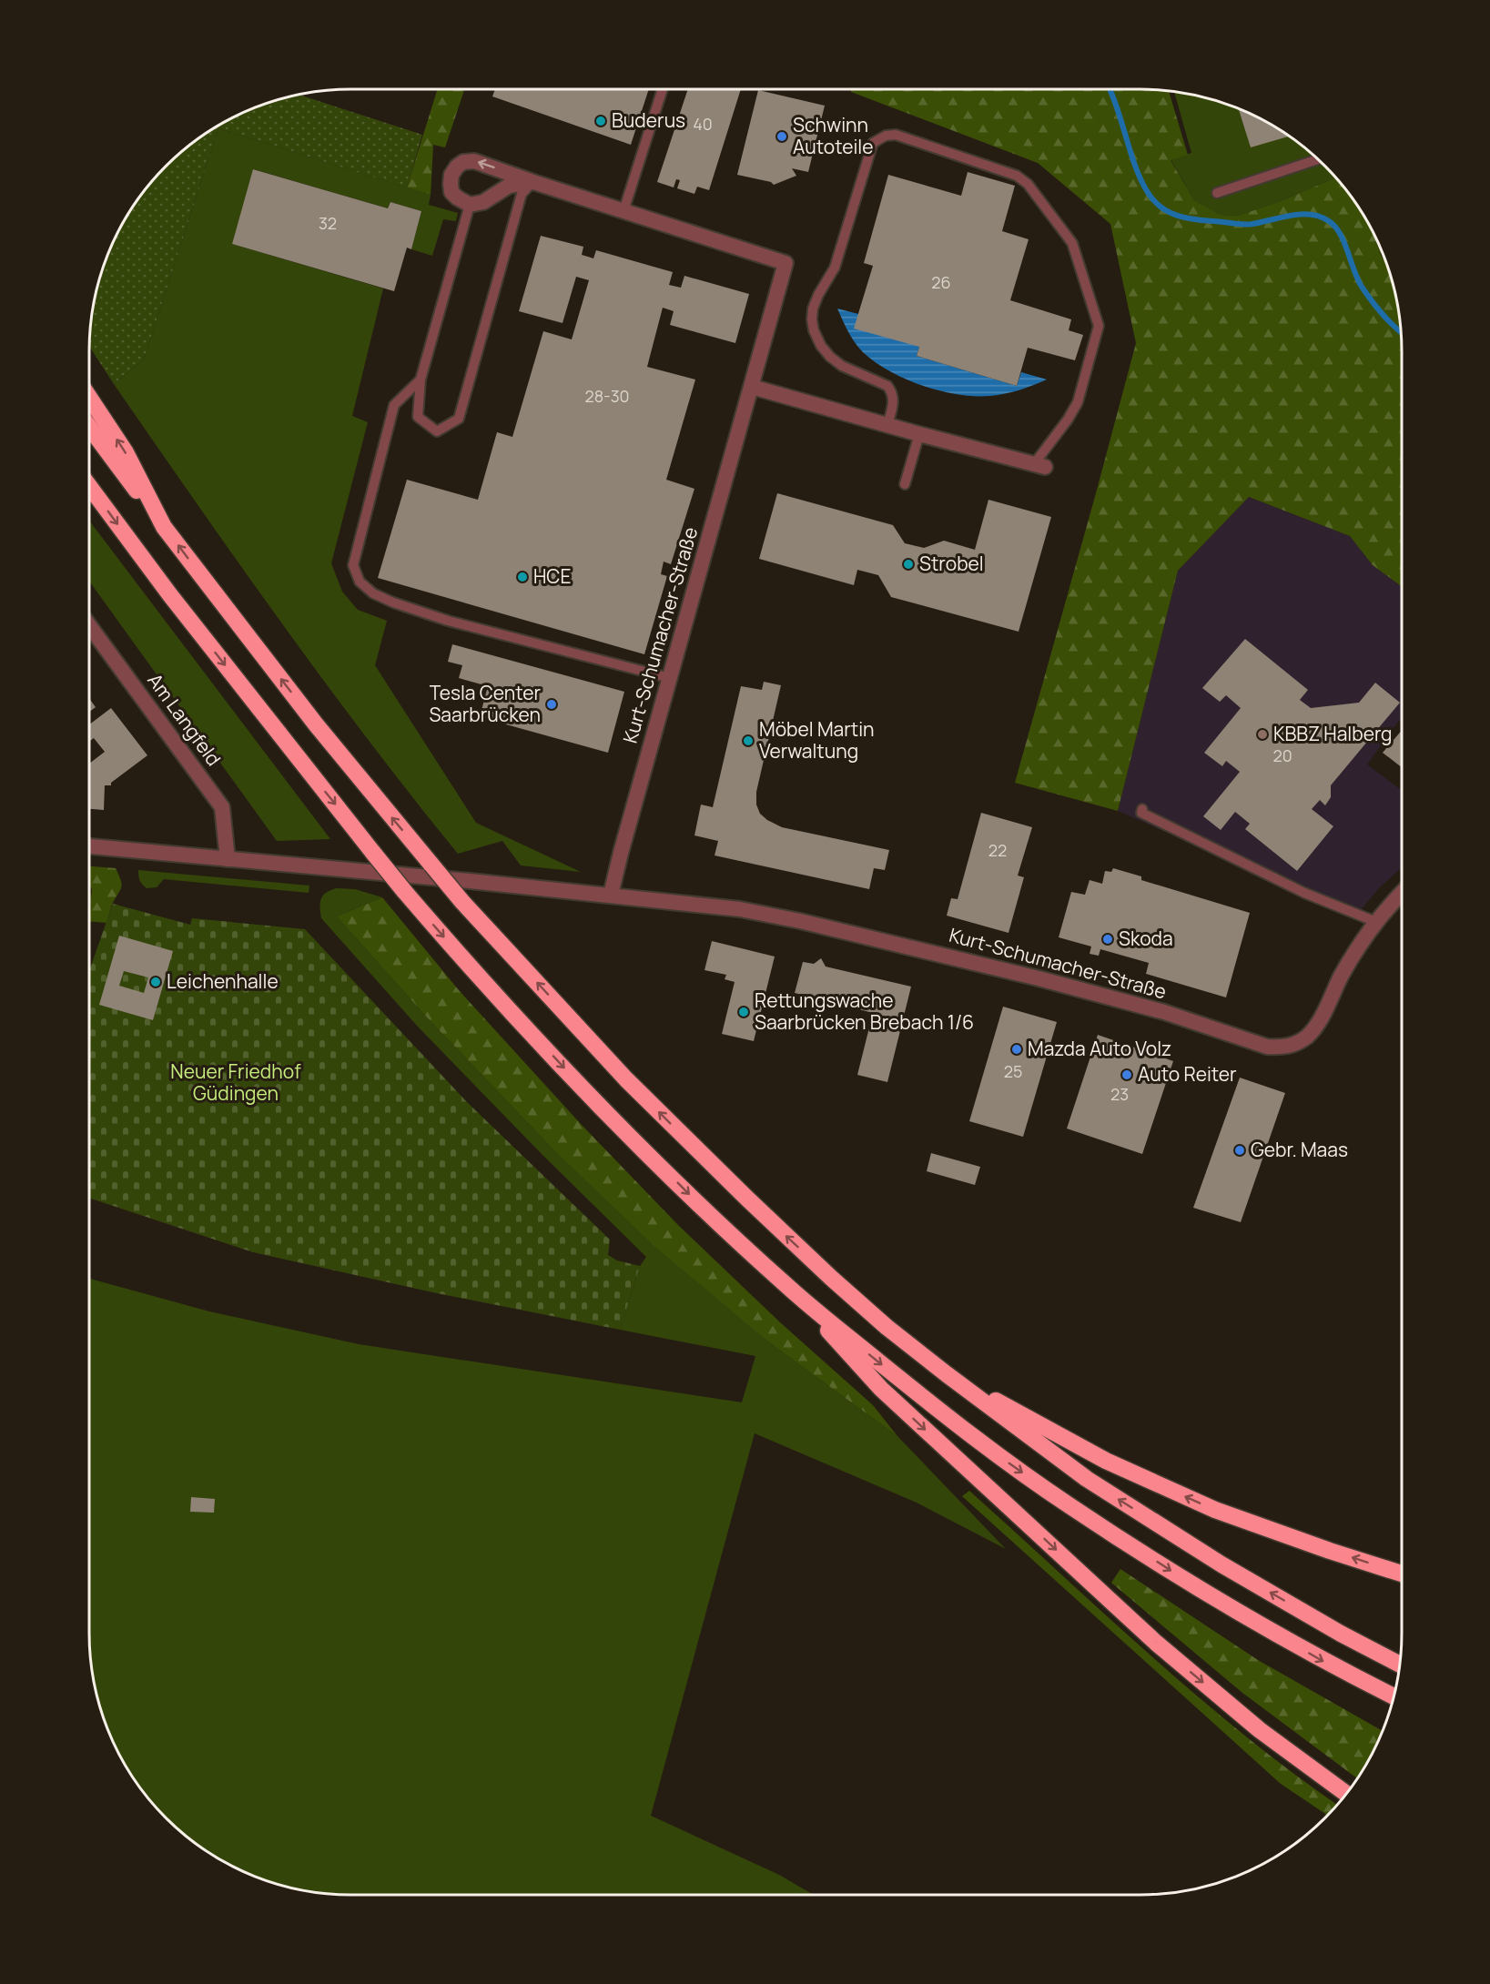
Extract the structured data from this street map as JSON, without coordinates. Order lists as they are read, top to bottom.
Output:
{
  "streets": {
    "street": ["Kurt-Schumacher-Straße", "Am Langfeld"]
  },
  "crossings": [
    ["Kurt-Schumacher-Straße", "Am Langfeld"]
  ],
  "parks": ["Neuer Friedhof Güdingen"],
  "places": [
    "Buderus",
    "Schwinn Autoteile",
    "Strobel",
    "HCE",
    "Tesla Center Saarbrücken",
    "KBBZ Halberg",
    "Möbel Martin Verwaltung",
    "Skoda",
    "Leichenhalle",
    "Rettungswache Saarbrücken Brebach 1/6",
    "Mazda Auto Volz",
    "Auto Reiter",
    "Gebr. Maas"
  ],
  "house_numbers": [
    "40",
    "32",
    "26",
    "28-30",
    "20",
    "22",
    "25",
    "23"
  ]
}
